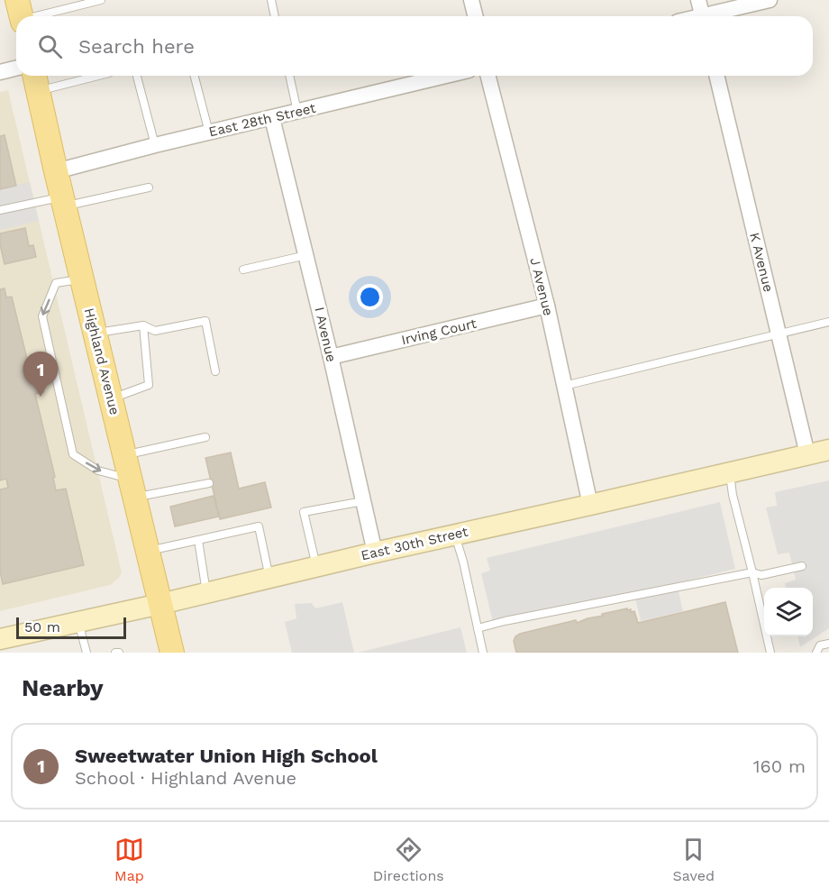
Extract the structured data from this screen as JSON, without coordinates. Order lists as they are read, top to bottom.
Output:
{
  "streets": {
    "main road": ["Highland Avenue", "East 30th Street"],
    "street": [
      "East 28th Street",
      "K Avenue",
      "J Avenue",
      "Irving Court",
      "I Avenue"
    ]
  },
  "crossings": [
    ["East 28th Street", "I Avenue"],
    ["East 28th Street", "Highland Avenue"],
    ["K Avenue", "East 30th Street"],
    ["J Avenue", "Irving Court"],
    ["J Avenue", "East 30th Street"],
    ["Irving Court", "I Avenue"],
    ["I Avenue", "East 30th Street"],
    ["Highland Avenue", "East 30th Street"]
  ],
  "scale_bar": "50 m",
  "page": {
    "search": "Search here",
    "pins": "1",
    "scale": "50 m",
    "heading": "Nearby",
    "list": [
      {
        "mark": "1",
        "name": "Sweetwater Union High School",
        "note": "School · Highland Avenue",
        "value": "160 m"
      }
    ],
    "nav": ["Map", "Directions", "Saved"]
  }
}
